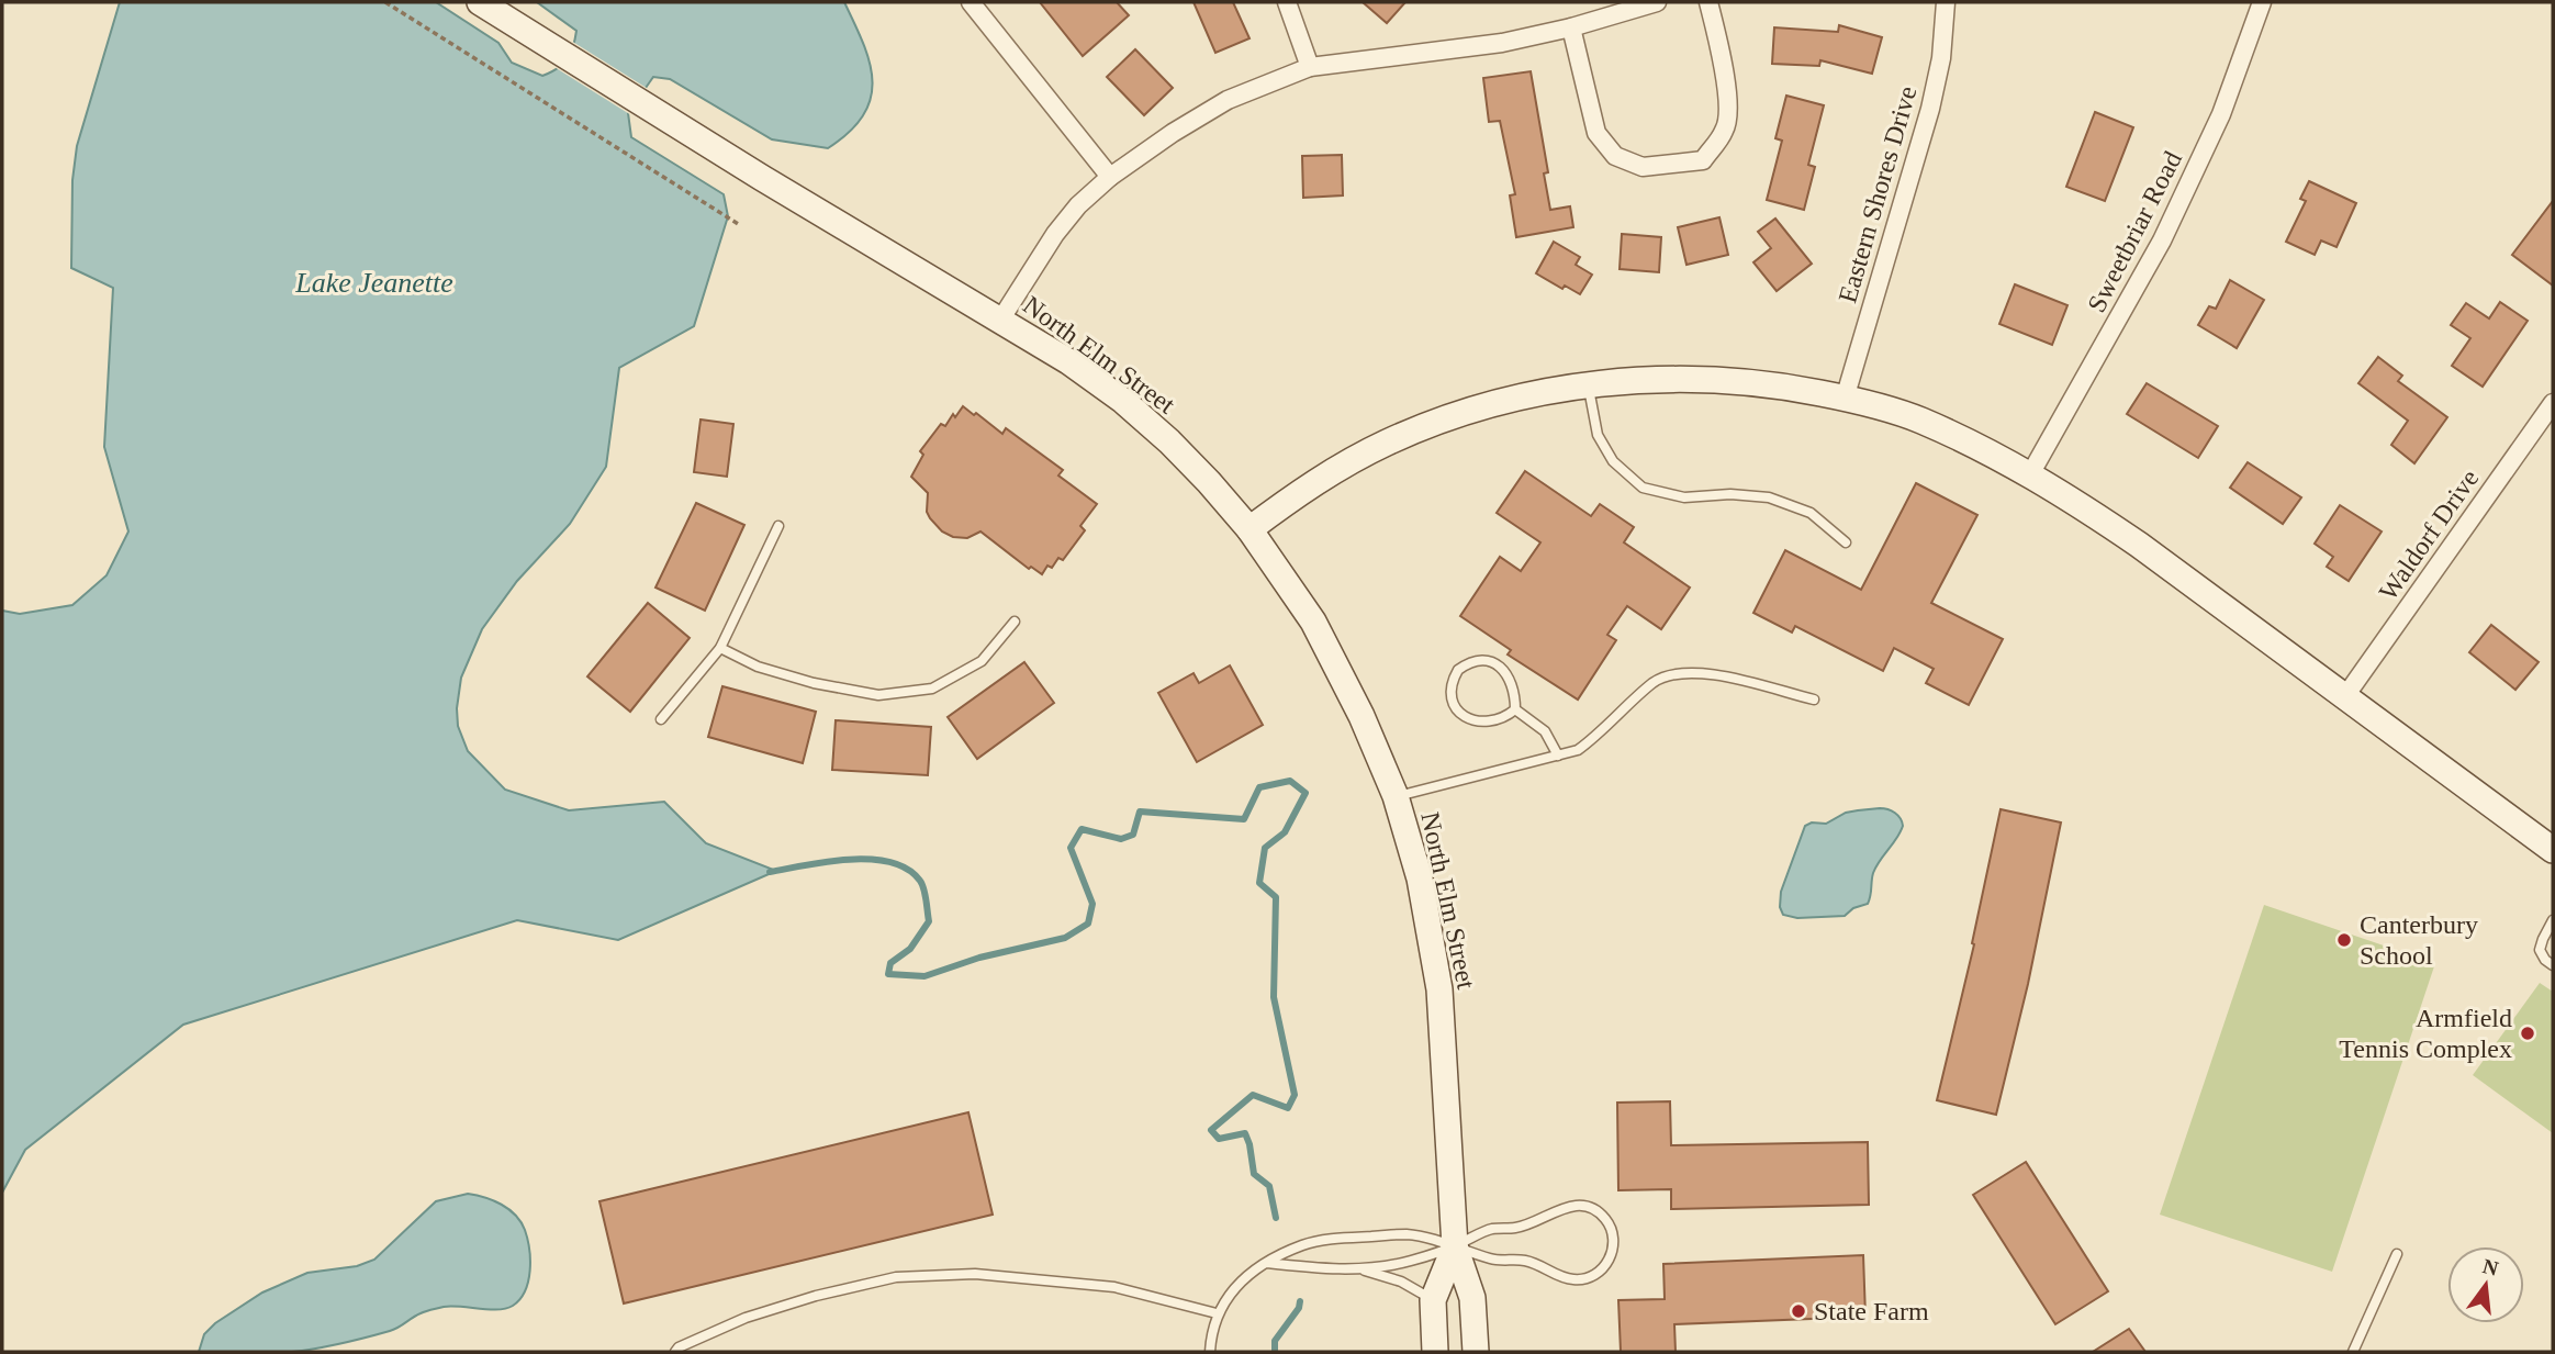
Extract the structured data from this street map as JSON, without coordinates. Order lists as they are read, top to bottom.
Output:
{
  "streets": {
    "main road": ["North Elm Street"],
    "street": ["Eastern Shores Drive", "Sweetbriar Road", "Waldorf Drive"]
  },
  "water": ["Lake Jeanette"],
  "places": ["Canterbury School", "Armfield Tennis Complex", "State Farm"],
  "north": "top"
}
